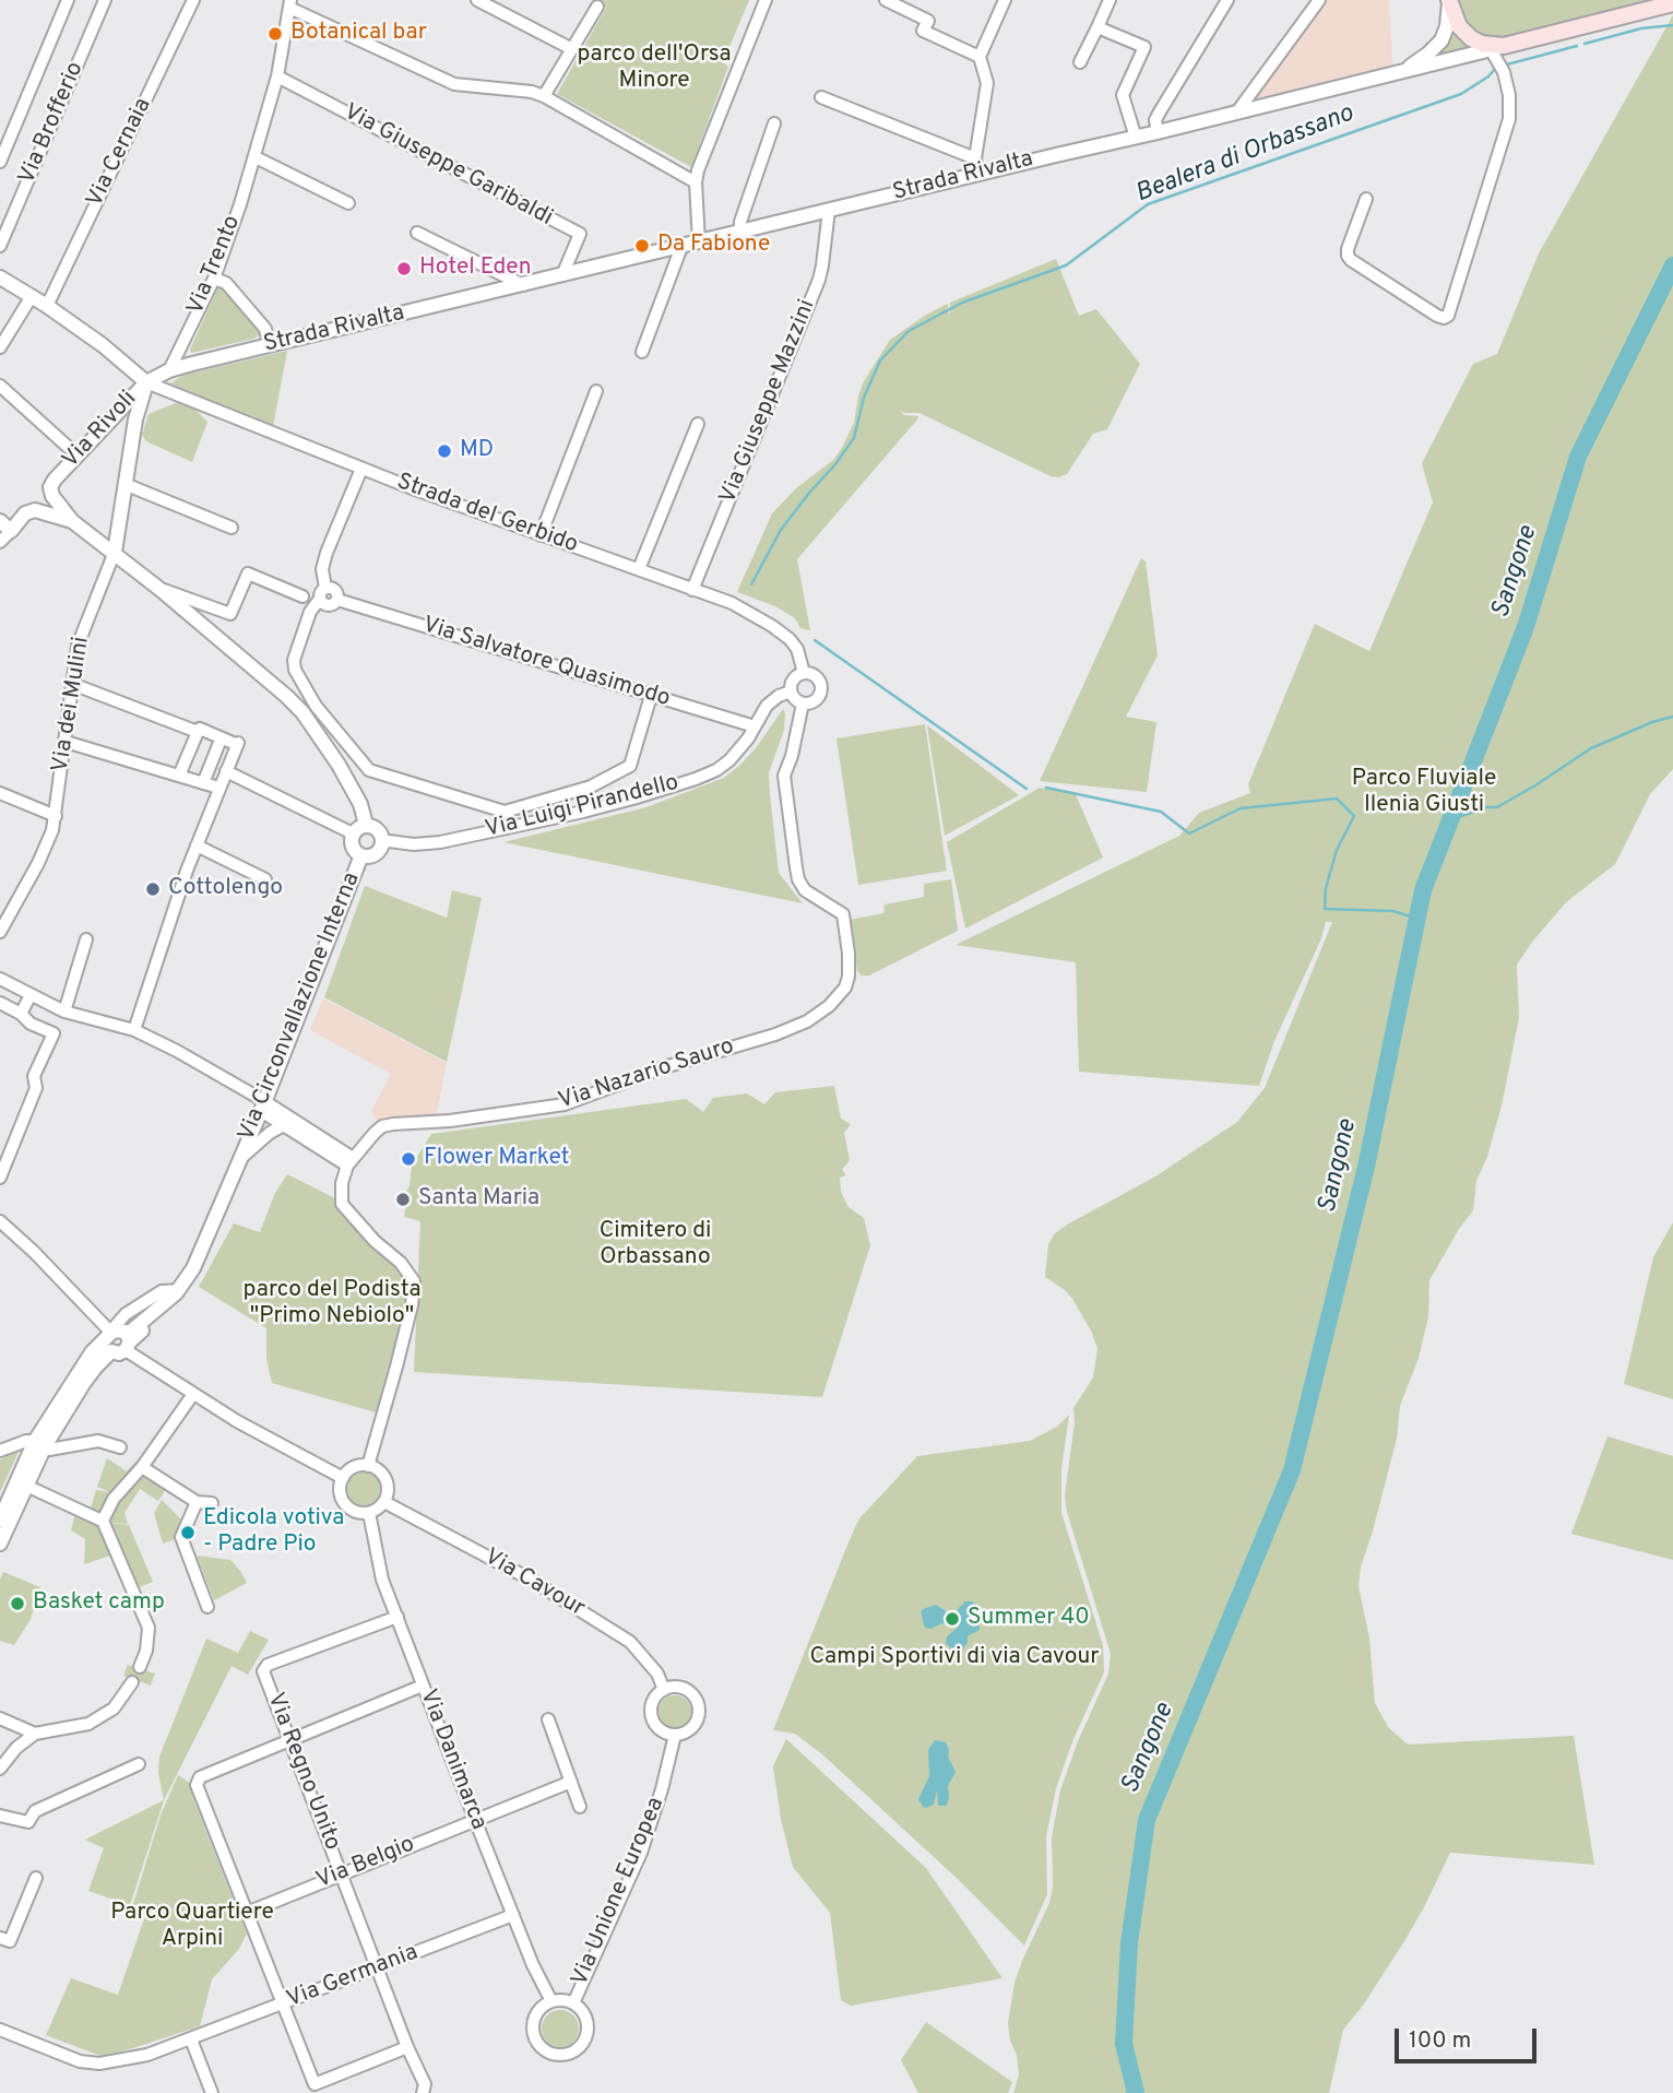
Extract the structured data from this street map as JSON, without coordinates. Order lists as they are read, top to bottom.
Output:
{
  "streets": {
    "street": [
      "Via Brofferio",
      "Via Cernaia",
      "Via Giuseppe Garibaldi",
      "Strada Rivalta",
      "Via Trento",
      "Via Giuseppe Mazzini",
      "Via Rivoli",
      "Strada del Gerbido",
      "Via Salvatore Quasimodo",
      "Via dei Mulini",
      "Via Luigi Pirandello",
      "Via Circonvallazione Interna",
      "Via Nazario Sauro",
      "Via Cavour",
      "Via Danimarca",
      "Via Regno Unito",
      "Via Belgio",
      "Via Unione Europea",
      "Via Germania"
    ]
  },
  "crossings": [
    ["Via Giuseppe Garibaldi", "Strada Rivalta"],
    ["Via Giuseppe Garibaldi", "Via Trento"],
    ["Strada Rivalta", "Via Trento"],
    ["Strada Rivalta", "Via Giuseppe Mazzini"],
    ["Strada Rivalta", "Via Rivoli"],
    ["Strada Rivalta", "Strada del Gerbido"],
    ["Strada Rivalta", "Via dei Mulini"],
    ["Via Giuseppe Mazzini", "Strada del Gerbido"],
    ["Via Rivoli", "Strada del Gerbido"],
    ["Via Rivoli", "Via dei Mulini"],
    ["Strada del Gerbido", "Via dei Mulini"],
    ["Strada del Gerbido", "Via Luigi Pirandello"],
    ["Strada del Gerbido", "Via Nazario Sauro"],
    ["Via Salvatore Quasimodo", "Via Luigi Pirandello"],
    ["Via Luigi Pirandello", "Via Circonvallazione Interna"],
    ["Via Luigi Pirandello", "Via Nazario Sauro"],
    ["Via Cavour", "Via Danimarca"],
    ["Via Cavour", "Via Unione Europea"],
    ["Via Danimarca", "Via Regno Unito"],
    ["Via Danimarca", "Via Belgio"],
    ["Via Danimarca", "Via Unione Europea"],
    ["Via Danimarca", "Via Germania"],
    ["Via Regno Unito", "Via Belgio"],
    ["Via Regno Unito", "Via Germania"]
  ],
  "water": ["Bealera di Orbassano", "Sangone"],
  "parks": [
    "parco dell'Orsa Minore",
    "Parco Fluviale Ilenia Giusti",
    "Cimitero di Orbassano",
    "parco del Podista \"Primo Nebiolo\"",
    "Campi Sportivi di via Cavour",
    "Parco Quartiere Arpini"
  ],
  "places": [
    "Botanical bar",
    "Da Fabione",
    "Hotel Eden",
    "MD",
    "Cottolengo",
    "Flower Market",
    "Santa Maria",
    "Edicola votiva - Padre Pio",
    "Basket camp",
    "Summer 40"
  ],
  "scale_bar": "100 m"
}
